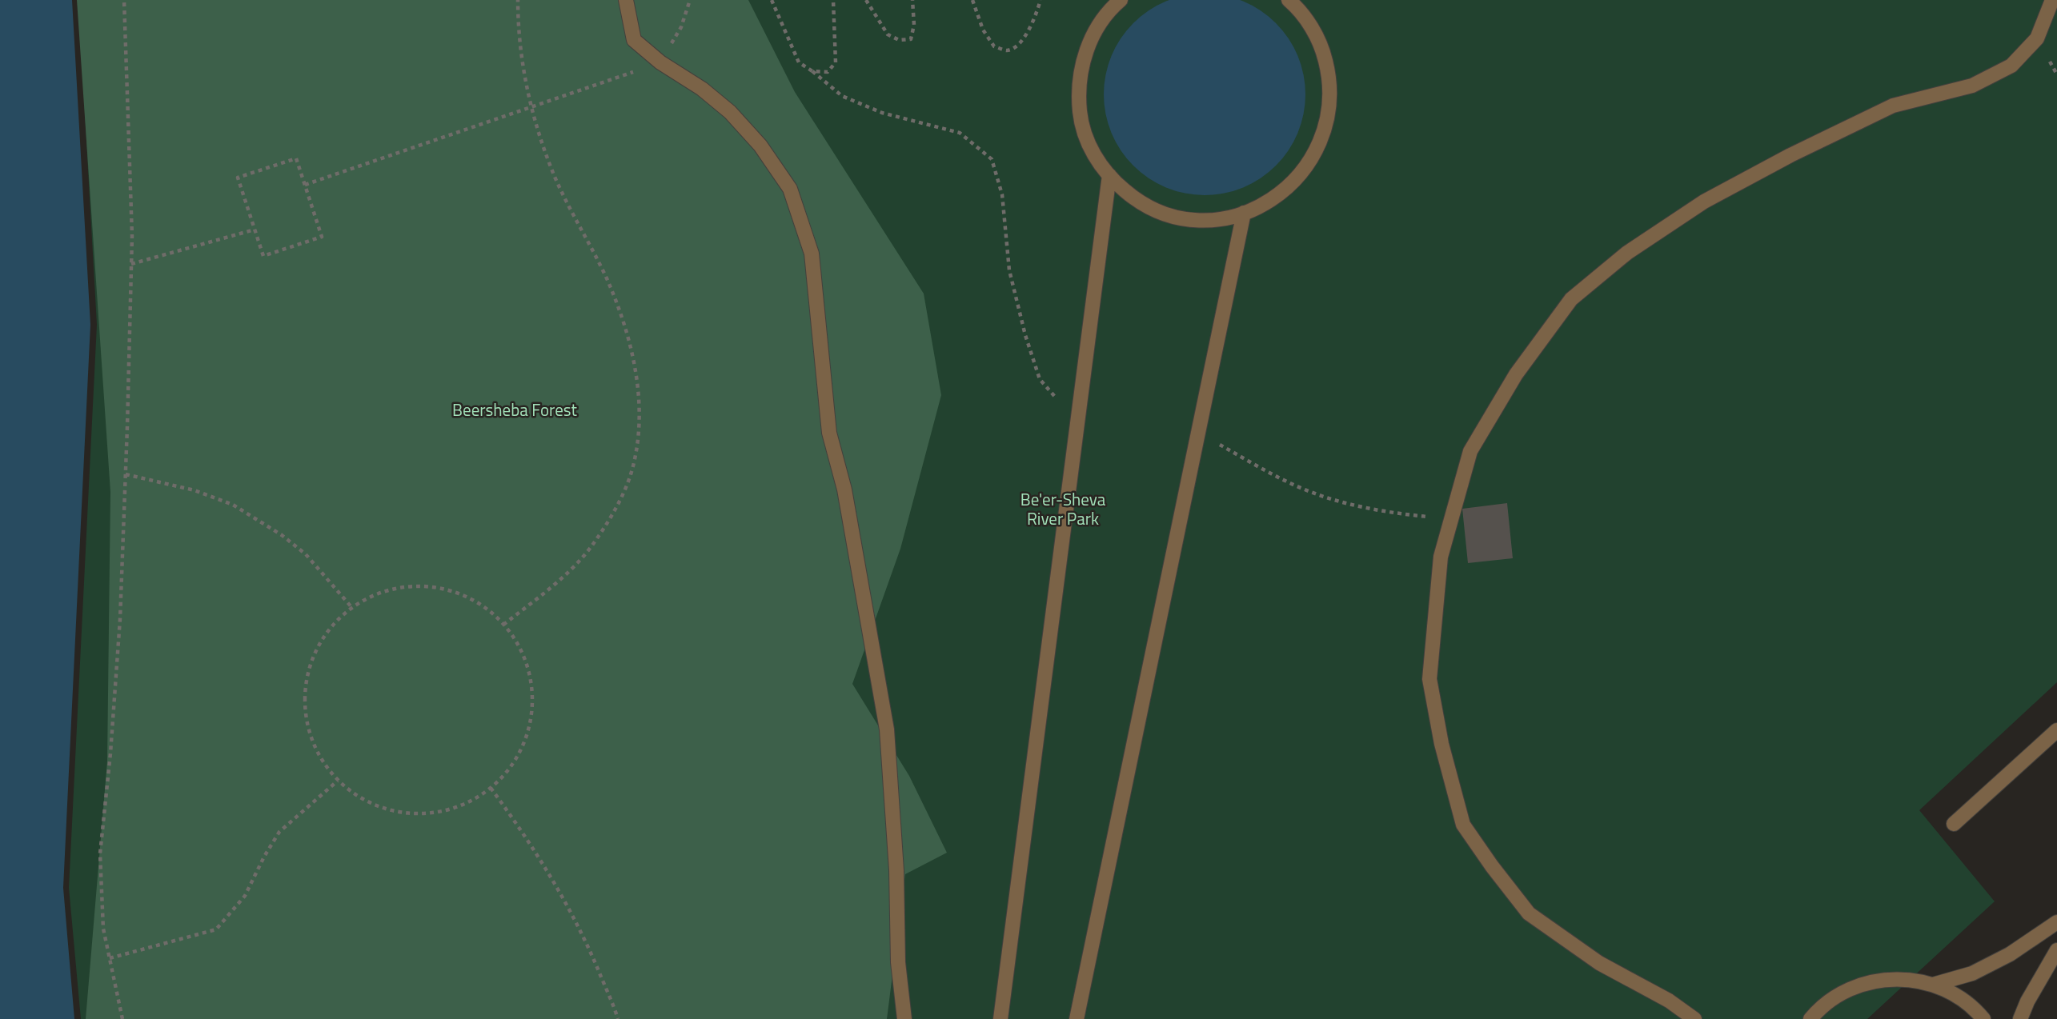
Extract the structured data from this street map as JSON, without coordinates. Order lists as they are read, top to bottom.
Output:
{
  "parks": ["Beersheba Forest", "Be'er-Sheva River Park"]
}
